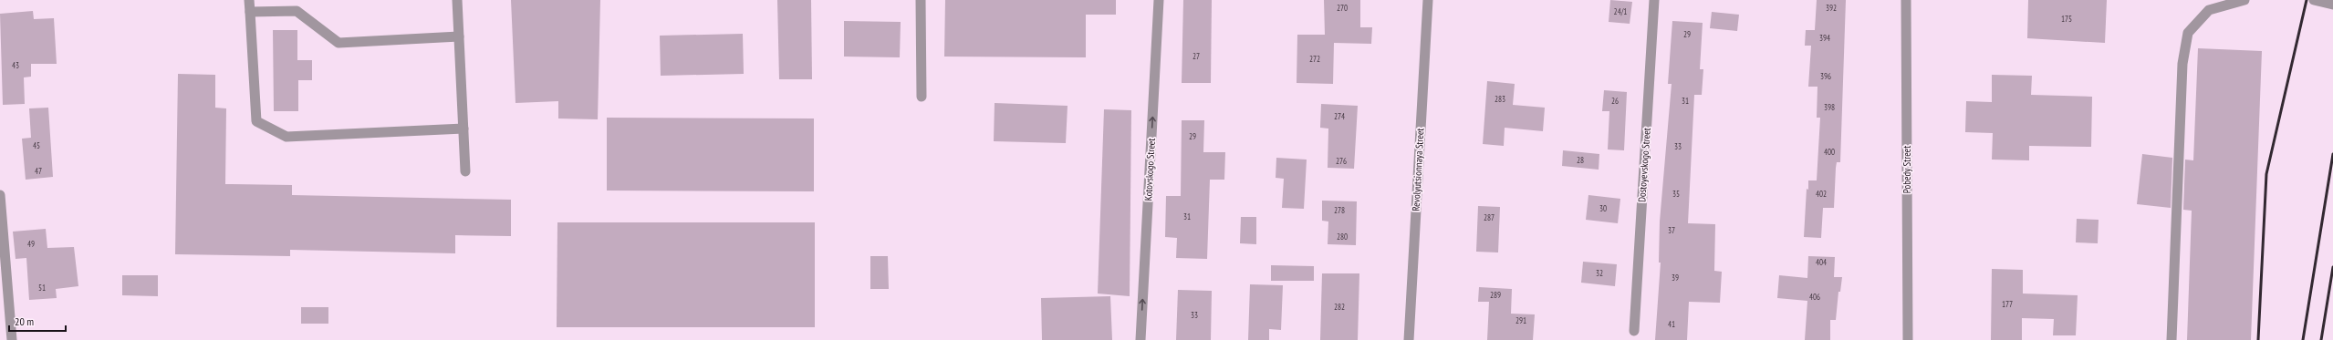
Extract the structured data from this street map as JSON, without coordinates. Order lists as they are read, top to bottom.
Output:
{
  "streets": {
    "street": [
      "Dostoyevskogo Street",
      "Kotovskogo Street",
      "Revolyutsionnaya Street",
      "Pobedy Street"
    ]
  },
  "one_way": ["Kotovskogo Street"],
  "house_numbers": [
    "270",
    "392",
    "24/1",
    "175",
    "29",
    "394",
    "27",
    "272",
    "43",
    "396",
    "283",
    "26",
    "31",
    "398",
    "274",
    "29",
    "45",
    "33",
    "400",
    "28",
    "276",
    "47",
    "35",
    "402",
    "30",
    "278",
    "31",
    "287",
    "37",
    "280",
    "49",
    "404",
    "32",
    "39",
    "51",
    "289",
    "406",
    "177",
    "282",
    "33",
    "291",
    "41"
  ],
  "scale_bar": "20 m"
}
